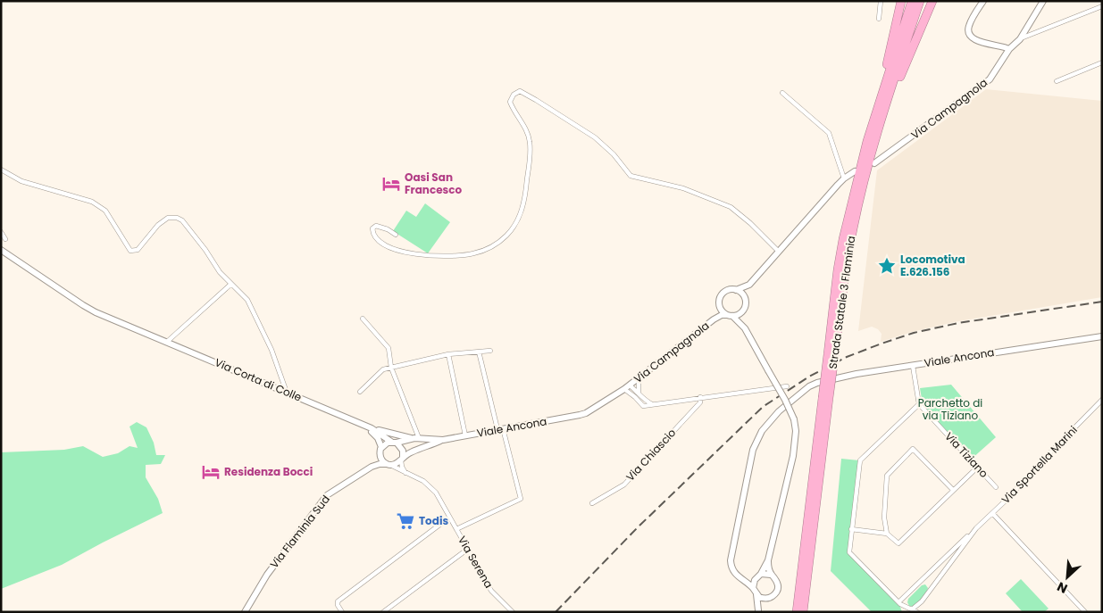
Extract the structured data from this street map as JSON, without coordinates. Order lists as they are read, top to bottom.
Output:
{
  "streets": {
    "highway": ["Strada Statale 3 Flaminia"],
    "main road": [
      "Via Campagnola",
      "Viale Ancona",
      "Via Corta di Colle",
      "Via Flaminia Sud"
    ],
    "street": [
      "Via Chiascio",
      "Via Tiziano",
      "Via Sportella Marini",
      "Via Serena"
    ]
  },
  "crossings": [
    ["Via Campagnola", "Viale Ancona"],
    ["Viale Ancona", "Via Corta di Colle"],
    ["Viale Ancona", "Via Flaminia Sud"],
    ["Viale Ancona", "Via Serena"],
    ["Via Corta di Colle", "Via Flaminia Sud"],
    ["Via Corta di Colle", "Via Serena"],
    ["Via Flaminia Sud", "Via Serena"]
  ],
  "parks": ["Parchetto di via Tiziano"],
  "places": {
    "hotel": ["Oasi San Francesco", "Residenza Bocci"],
    "place": ["Locomotiva E.626.156"],
    "supermarket": ["Todis"]
  },
  "north": "bottom left"
}
